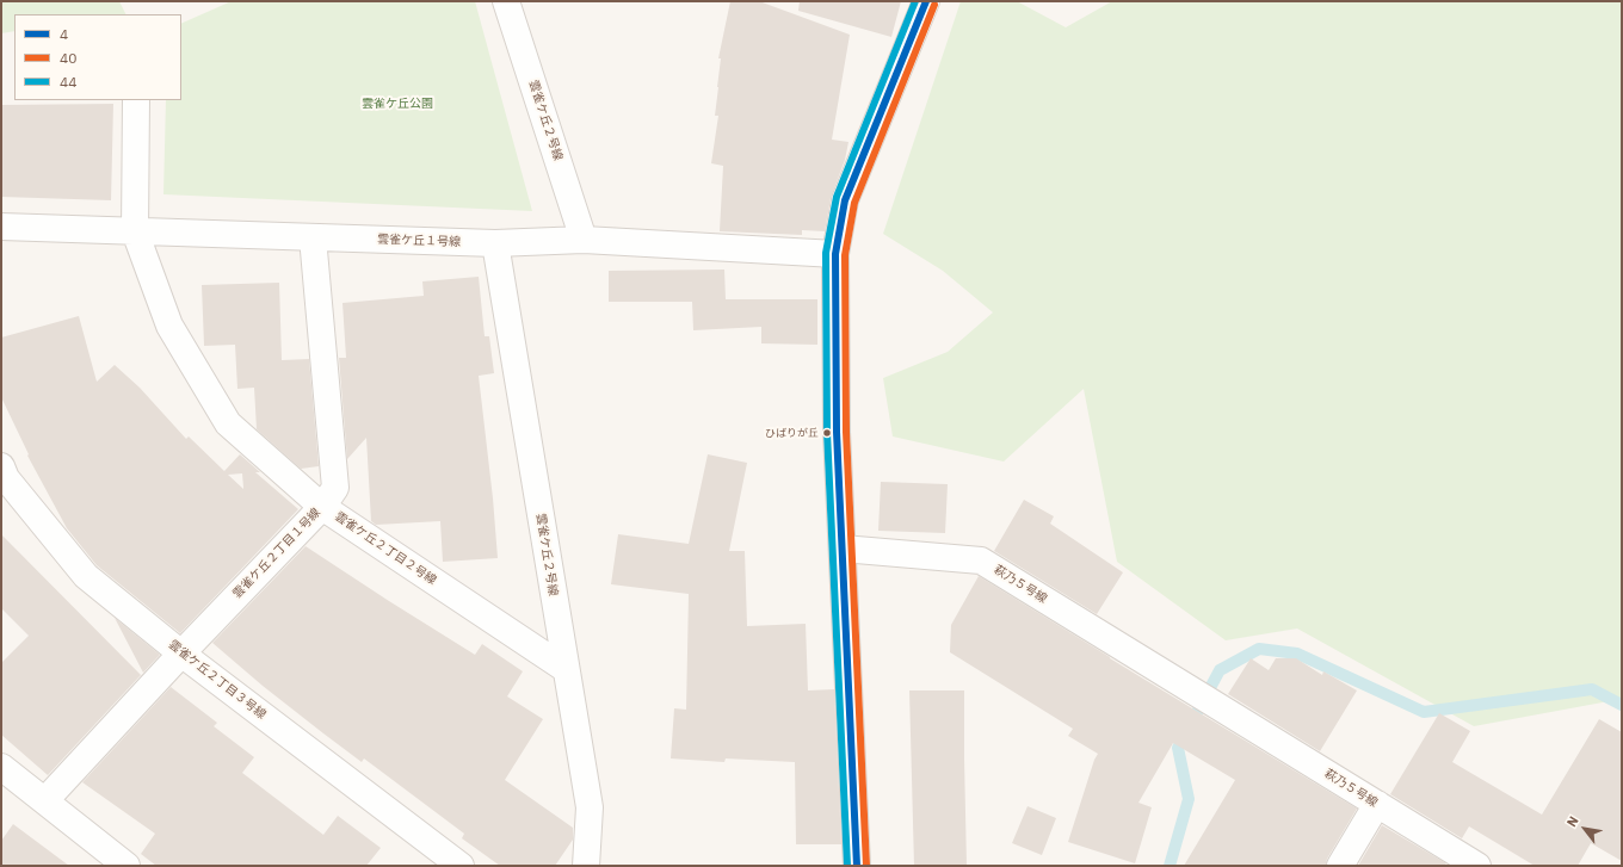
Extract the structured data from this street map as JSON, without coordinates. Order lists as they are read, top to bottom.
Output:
{
  "streets": {
    "street": [
      "雲雀ケ丘２号線",
      "雲雀ケ丘１号線",
      "雲雀ケ丘２丁目２号線",
      "雲雀ケ丘２丁目１号線",
      "萩乃５号線",
      "雲雀ケ丘２丁目３号線"
    ]
  },
  "crossings": [
    ["雲雀ケ丘２号線", "雲雀ケ丘１号線"],
    ["雲雀ケ丘２号線", "雲雀ケ丘２丁目２号線"],
    ["雲雀ケ丘１号線", "雲雀ケ丘２丁目２号線"],
    ["雲雀ケ丘１号線", "雲雀ケ丘２丁目１号線"],
    ["雲雀ケ丘２丁目２号線", "雲雀ケ丘２丁目１号線"],
    ["雲雀ケ丘２丁目１号線", "雲雀ケ丘２丁目３号線"]
  ],
  "parks": ["雲雀ケ丘公園"],
  "places": ["ひばりが丘"],
  "lines": ["transit line 4", "transit line 44", "transit line 40"],
  "legend": ["4", "40", "44"],
  "north": "top left"
}
